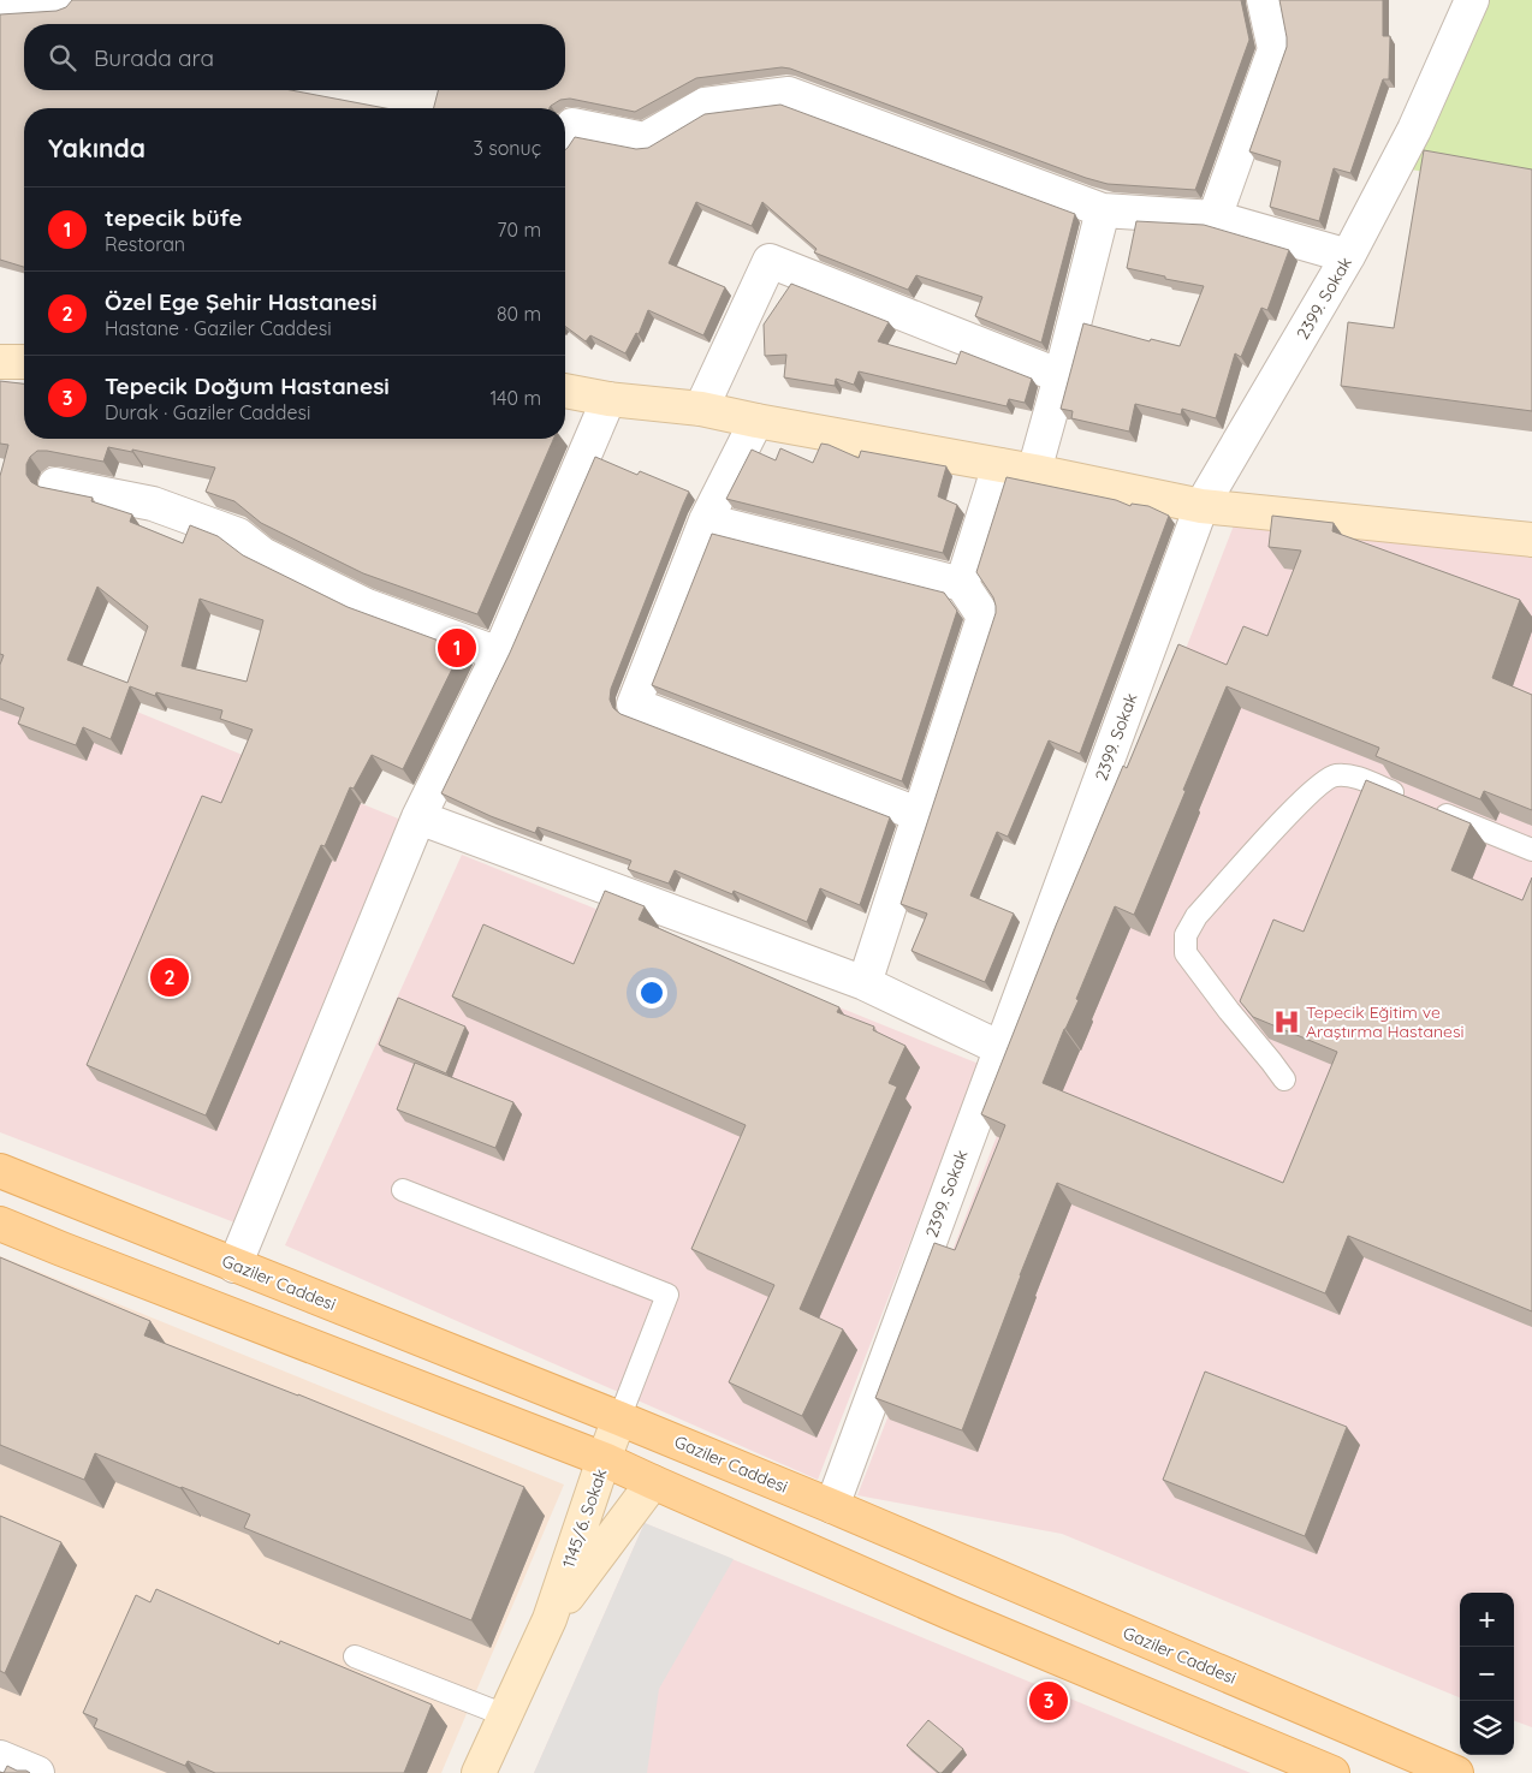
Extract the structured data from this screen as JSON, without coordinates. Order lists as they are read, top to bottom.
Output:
{
  "streets": {
    "main road": ["Gaziler Caddesi"],
    "street": ["2399. Sokak", "1145/6. Sokak"]
  },
  "crossings": [
    ["2399. Sokak", "Gaziler Caddesi"],
    ["Gaziler Caddesi", "1145/6. Sokak"]
  ],
  "places": {
    "hospital": ["Tepecik Eğitim ve Araştırma Hastanesi"]
  },
  "page": {
    "search": "Burada ara",
    "heading": ["Yakında", "3 sonuç"],
    "list": [
      {
        "mark": "1",
        "name": "tepecik büfe",
        "note": "Restoran",
        "value": "70 m"
      },
      {
        "mark": "2",
        "name": "Özel Ege Şehir Hastanesi",
        "note": "Hastane · Gaziler Caddesi",
        "value": "80 m"
      },
      {
        "mark": "3",
        "name": "Tepecik Doğum Hastanesi",
        "note": "Durak · Gaziler Caddesi",
        "value": "140 m"
      }
    ],
    "pins": ["1", "2", "3"],
    "map_buttons": ["+", "−"]
  }
}
